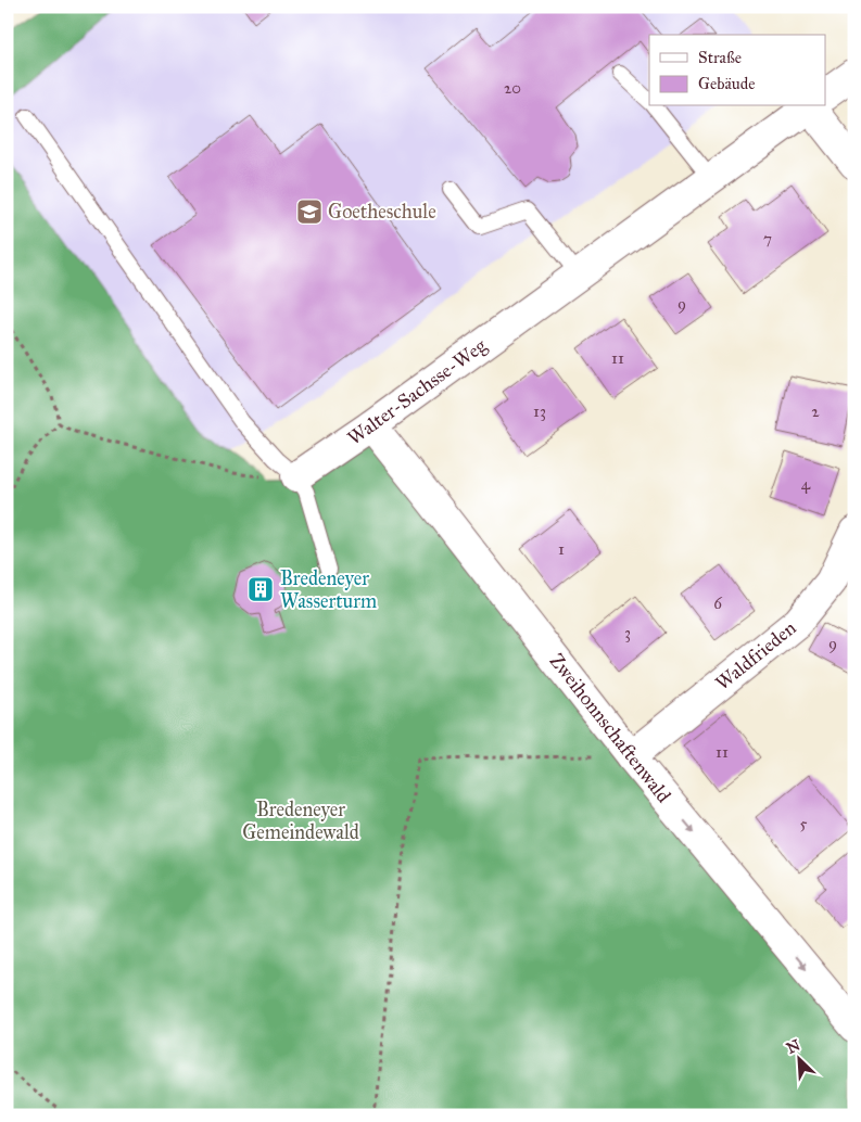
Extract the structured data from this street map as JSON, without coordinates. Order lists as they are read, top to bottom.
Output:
{
  "streets": {
    "street": ["Walter-Sachsse-Weg", "Waldfrieden", "Zweihonnschaftenwald"]
  },
  "crossings": [
    ["Walter-Sachsse-Weg", "Zweihonnschaftenwald"],
    ["Waldfrieden", "Zweihonnschaftenwald"]
  ],
  "one_way": ["Zweihonnschaftenwald"],
  "parks": ["Bredeneyer Gemeindewald"],
  "places": {
    "school or university": ["Goetheschule"],
    "building": ["Bredeneyer Wasserturm"]
  },
  "house_numbers": [
    "20",
    "7",
    "9",
    "11",
    "13",
    "2",
    "4",
    "1",
    "6",
    "3",
    "9",
    "11",
    "5"
  ],
  "legend": ["Straße", "Gebäude"],
  "north": "top left"
}
